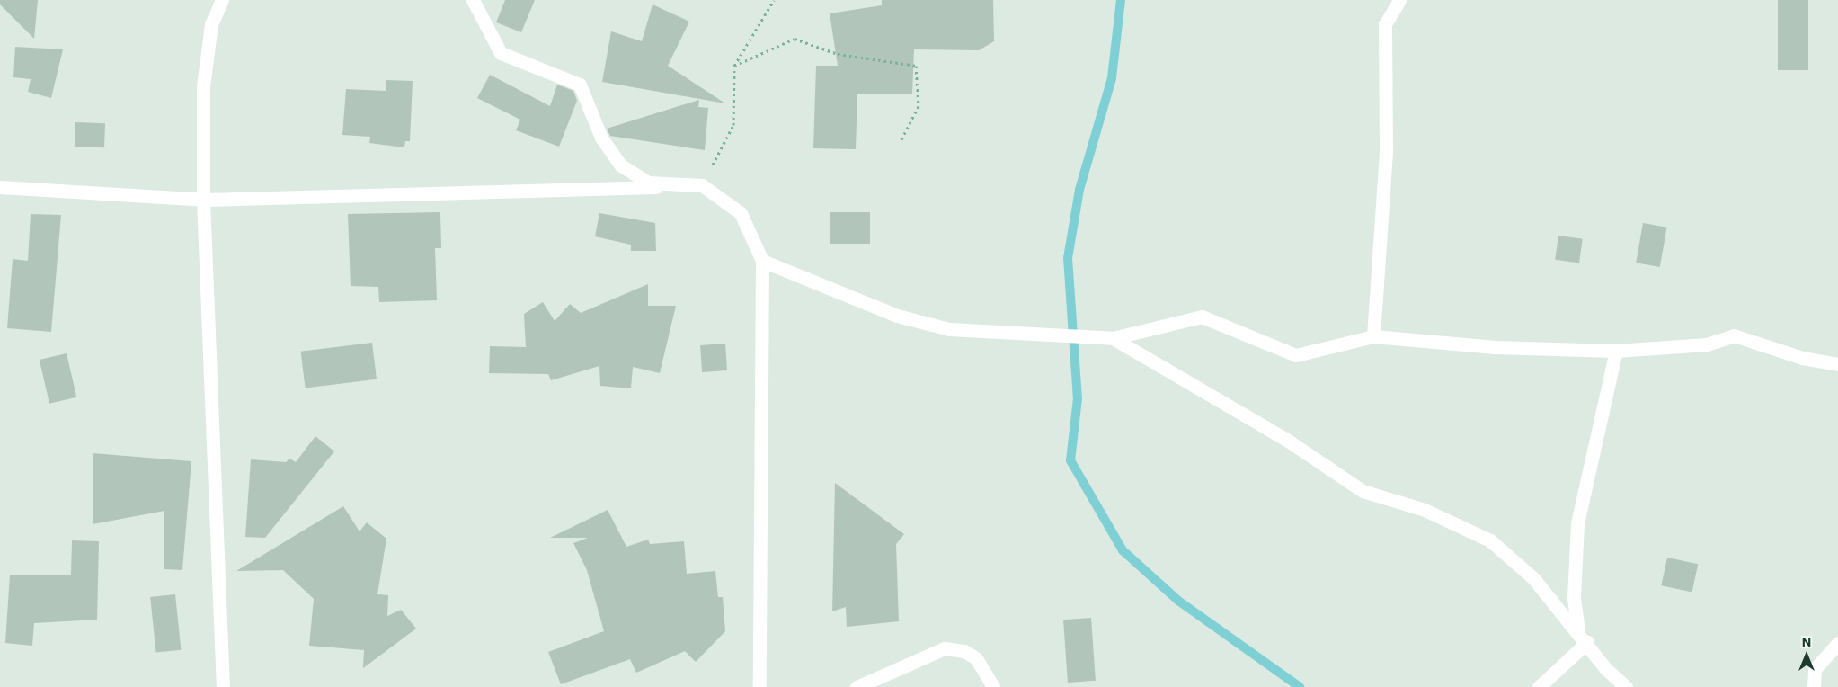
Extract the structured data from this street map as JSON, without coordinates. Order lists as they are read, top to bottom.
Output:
{
  "north": "top"
}
